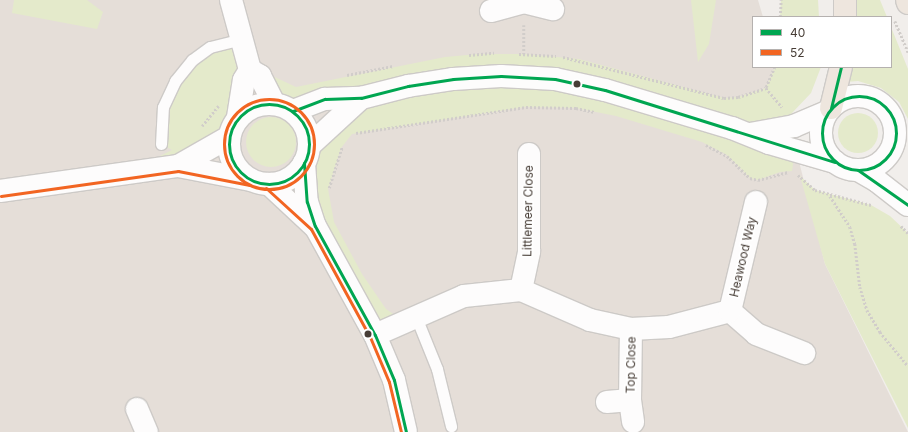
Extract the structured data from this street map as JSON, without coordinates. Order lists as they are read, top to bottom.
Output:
{
  "streets": {
    "street": ["Littlemeer Close", "Heawood Way", "Top Close"]
  },
  "crossings": [
    ["Littlemeer Close", "Heawood Way"],
    ["Heawood Way", "Top Close"]
  ],
  "lines": ["transit line 40", "transit line 52"],
  "legend": ["40", "52"]
}
